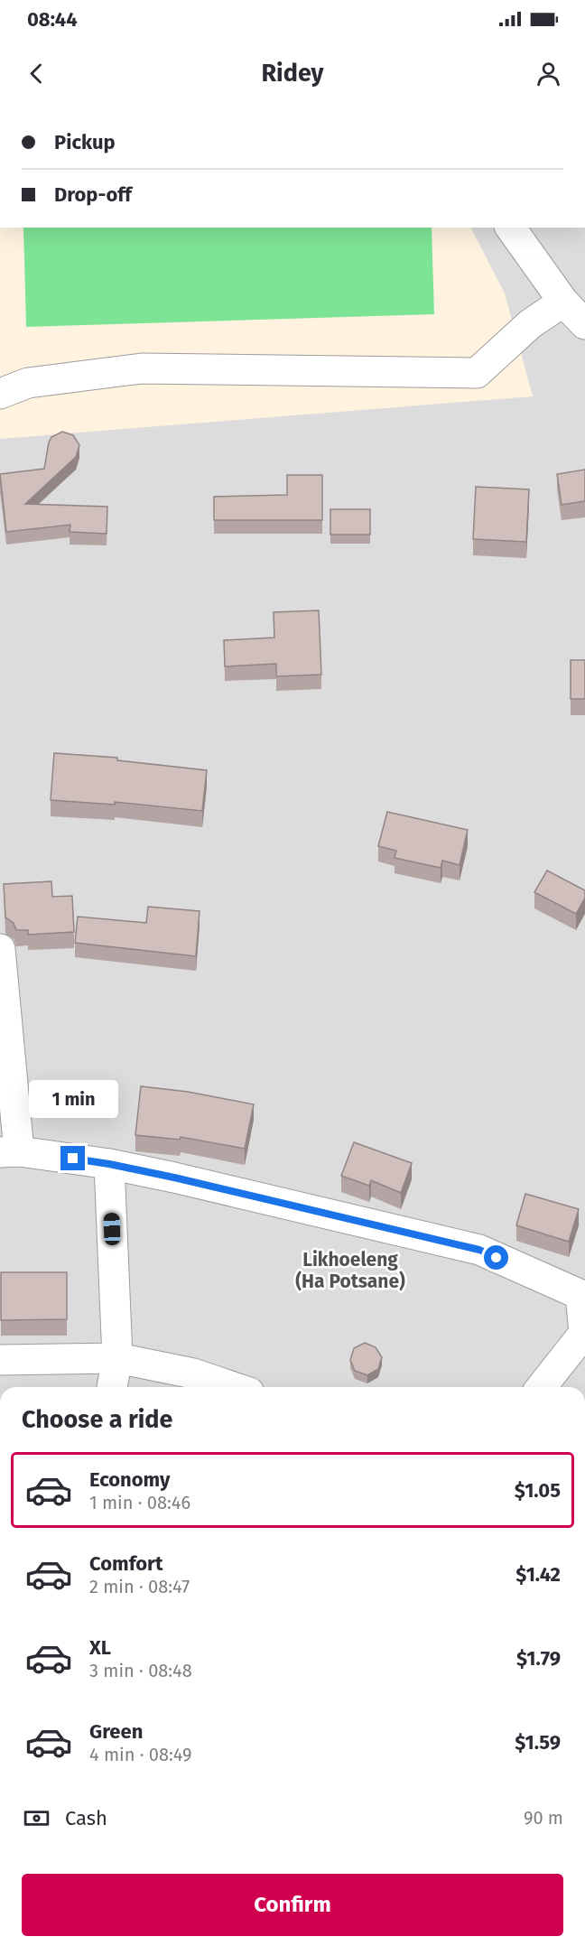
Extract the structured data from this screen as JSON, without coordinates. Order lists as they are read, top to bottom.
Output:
{
  "districts": ["Likhoeleng (Ha Potsane)"],
  "page": {
    "status": "08:44",
    "header": "Ridey",
    "banner": ["Pickup", "Drop-off"],
    "bubble": "1 min",
    "heading": "Choose a ride",
    "list": [
      {
        "name": "Economy",
        "note": "1 min · 08:46",
        "value": "$1.05"
      },
      {
        "name": "Comfort",
        "note": "2 min · 08:47",
        "value": "$1.42"
      },
      {
        "name": "XL",
        "note": "3 min · 08:48",
        "value": "$1.79"
      },
      {
        "name": "Green",
        "note": "4 min · 08:49",
        "value": "$1.59"
      }
    ],
    "pay": ["Cash", "90 m"],
    "buttons": "Confirm"
  }
}
